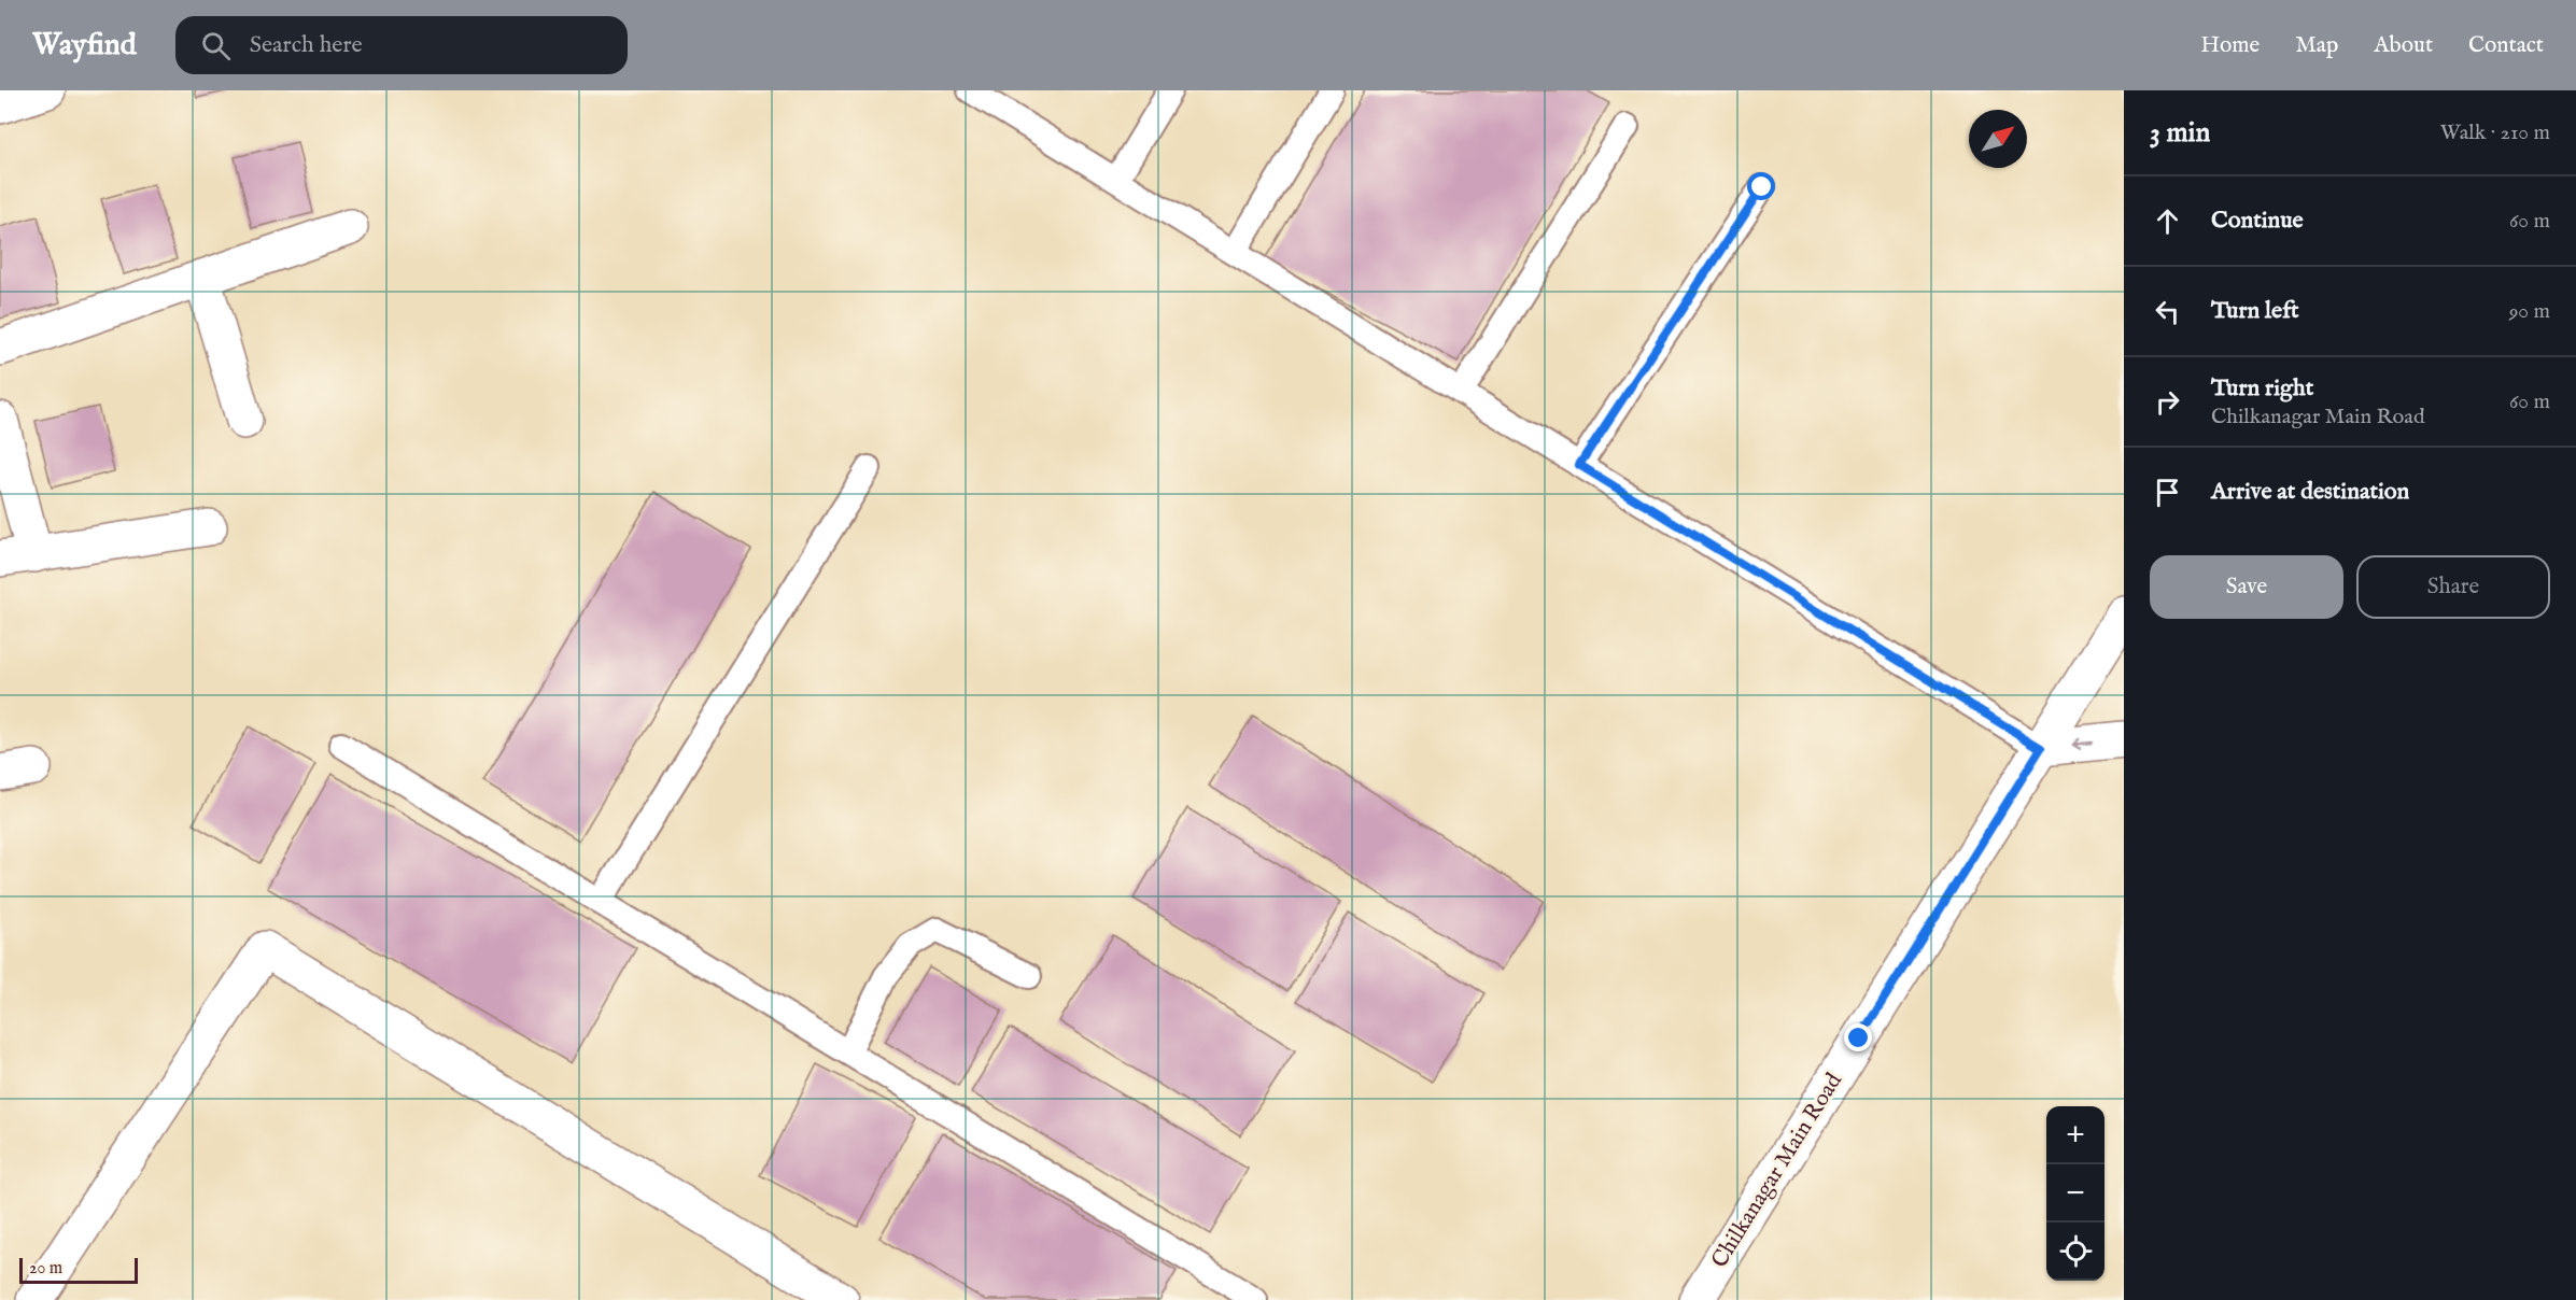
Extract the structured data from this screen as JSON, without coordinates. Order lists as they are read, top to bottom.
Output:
{
  "streets": {
    "street": ["Chilkanagar Main Road"]
  },
  "scale_bar": "20 m",
  "north": "top right",
  "page": {
    "header": "Wayfind",
    "search": "Search here",
    "nav": [
      "Home",
      "Map",
      "About",
      "Contact"
    ],
    "heading": ["3 min", "Walk · 210 m"],
    "list": [
      ["Continue", "60 m"],
      ["Turn left", "90 m"],
      ["Turn right", "Chilkanagar Main Road", "60 m"],
      "Arrive at destination"
    ],
    "buttons": ["Save", "Share"],
    "map_buttons": ["+", "−"],
    "scale": "20 m"
  }
}
